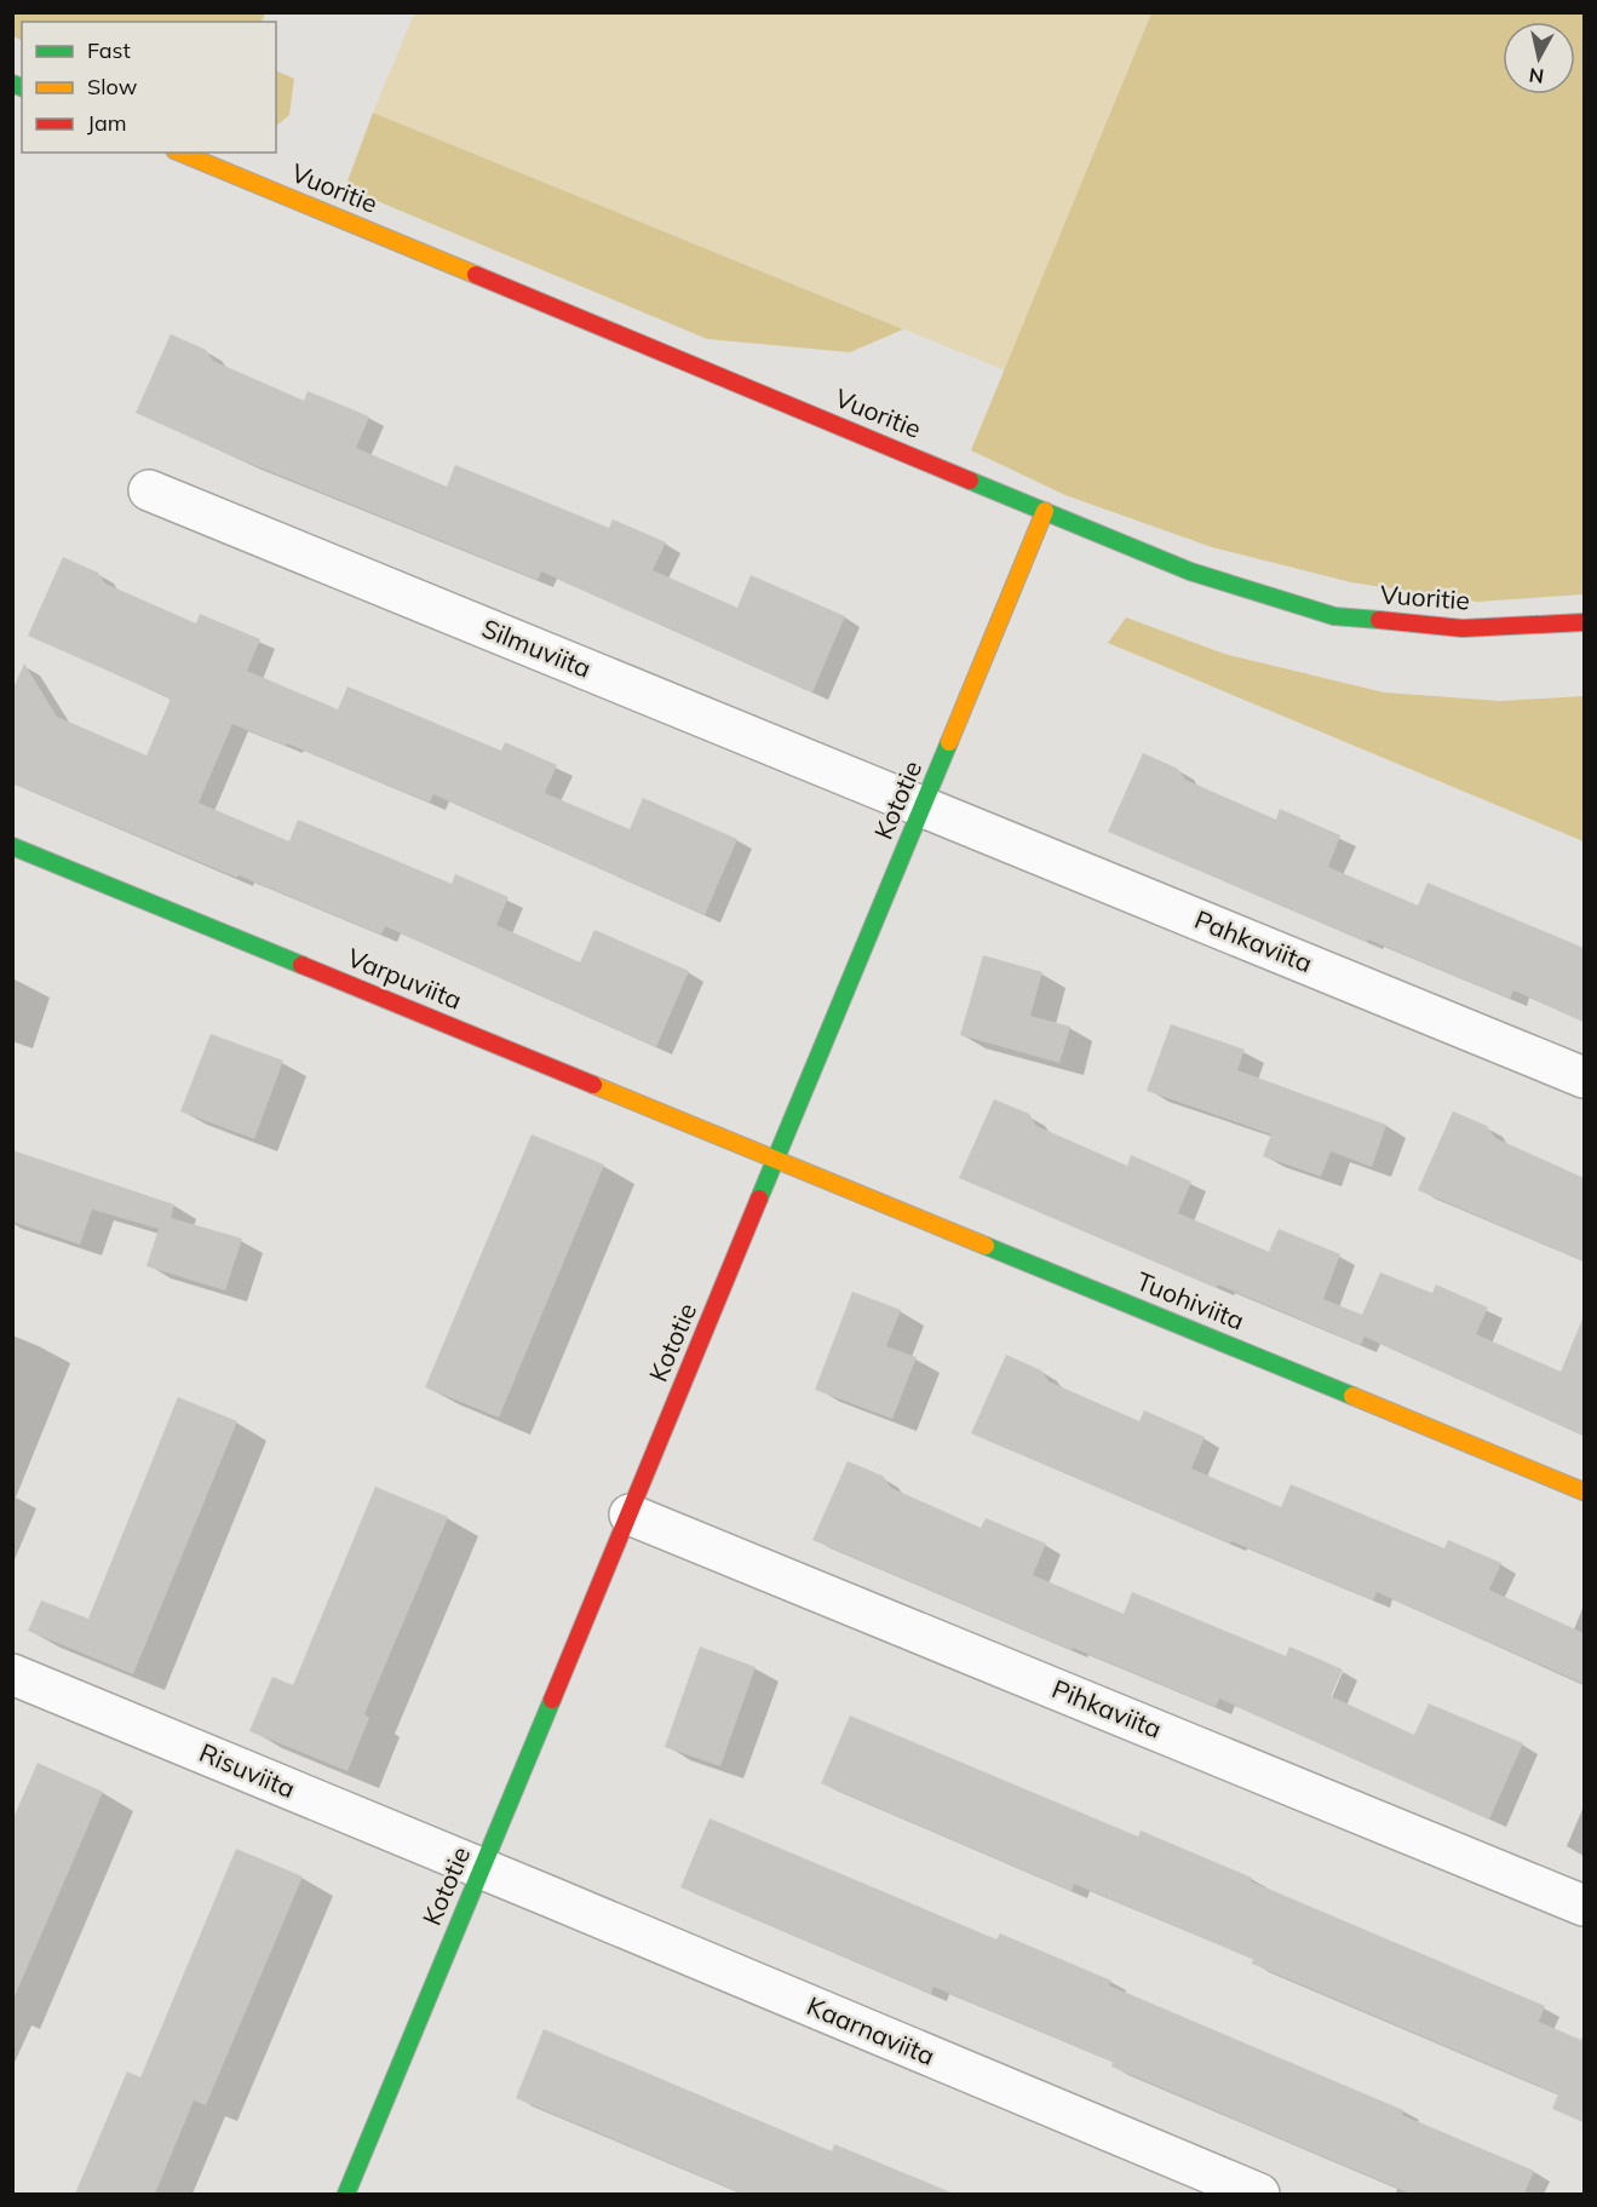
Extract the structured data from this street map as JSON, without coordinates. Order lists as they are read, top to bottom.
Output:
{
  "streets": {
    "street": [
      "Vuoritie",
      "Silmuviita",
      "Kototie",
      "Pahkaviita",
      "Varpuviita",
      "Tuohiviita",
      "Pihkaviita",
      "Risuviita",
      "Kaarnaviita"
    ]
  },
  "crossings": [
    ["Vuoritie", "Kototie"],
    ["Silmuviita", "Kototie"],
    ["Silmuviita", "Pahkaviita"],
    ["Kototie", "Pahkaviita"],
    ["Kototie", "Varpuviita"],
    ["Kototie", "Tuohiviita"],
    ["Kototie", "Pihkaviita"],
    ["Kototie", "Risuviita"],
    ["Kototie", "Kaarnaviita"],
    ["Varpuviita", "Tuohiviita"],
    ["Risuviita", "Kaarnaviita"]
  ],
  "legend": ["Fast", "Slow", "Jam"],
  "north": "bottom"
}
